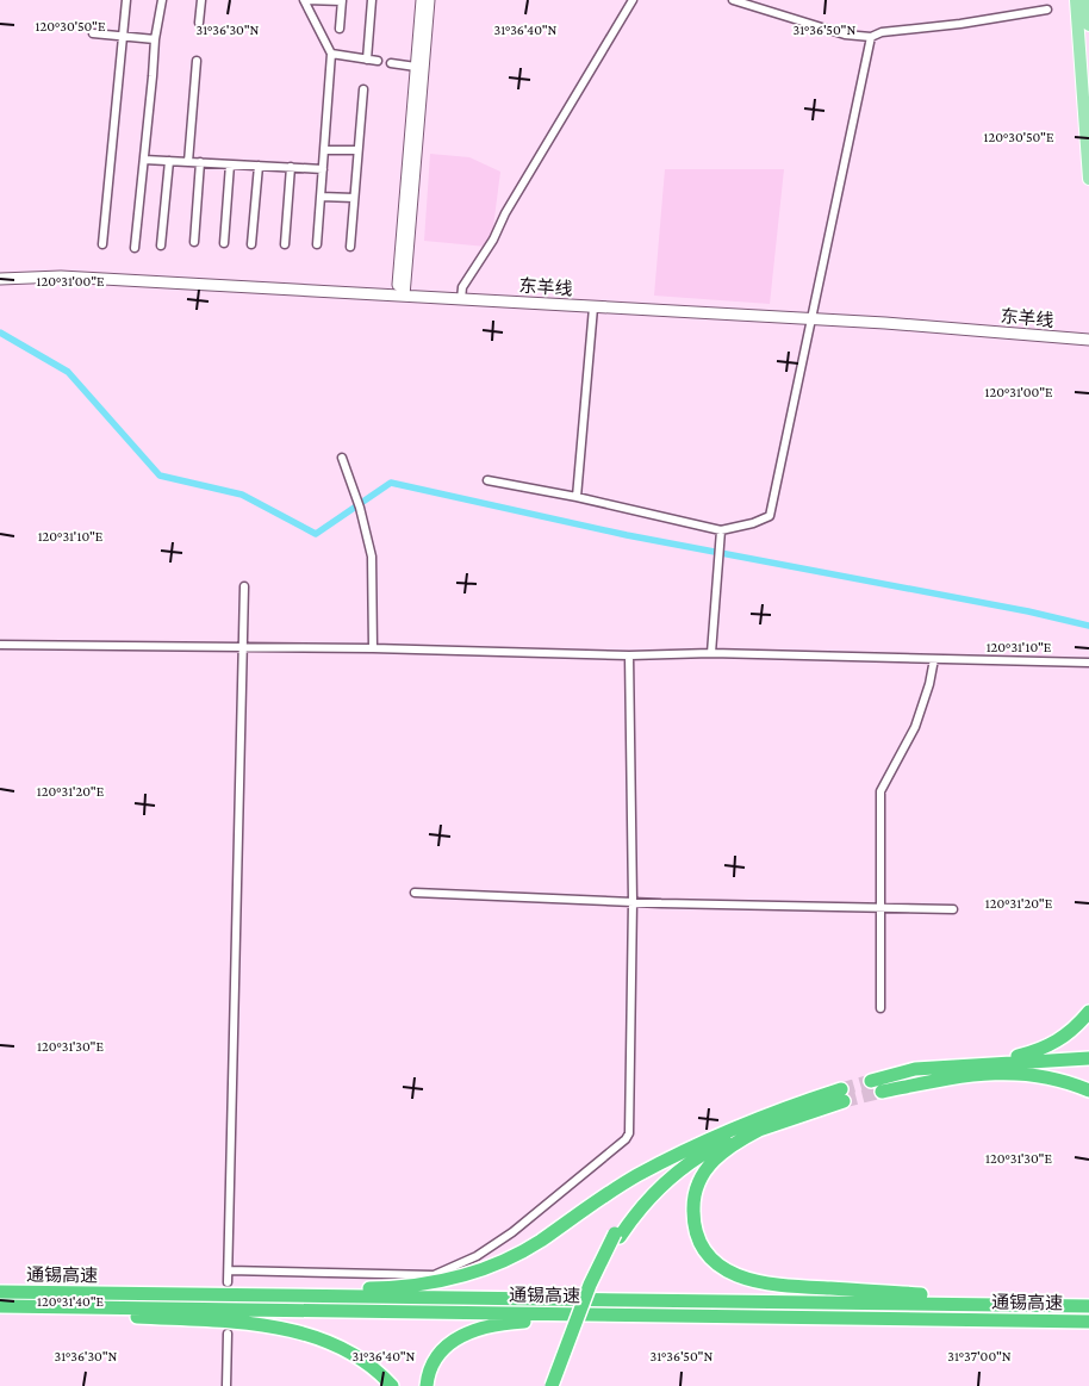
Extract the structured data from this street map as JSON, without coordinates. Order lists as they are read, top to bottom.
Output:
{
  "streets": {
    "highway": ["通锡高速"],
    "main road": ["东羊线"]
  },
  "coordinates": [
    "120°30'50\"E",
    "31°36'30\"N",
    "31°36'40\"N",
    "31°36'50\"N",
    "120°31'00\"E",
    "120°31'10\"E",
    "120°31'20\"E",
    "120°31'30\"E",
    "120°31'40\"E",
    "31°37'00\"N"
  ]
}
